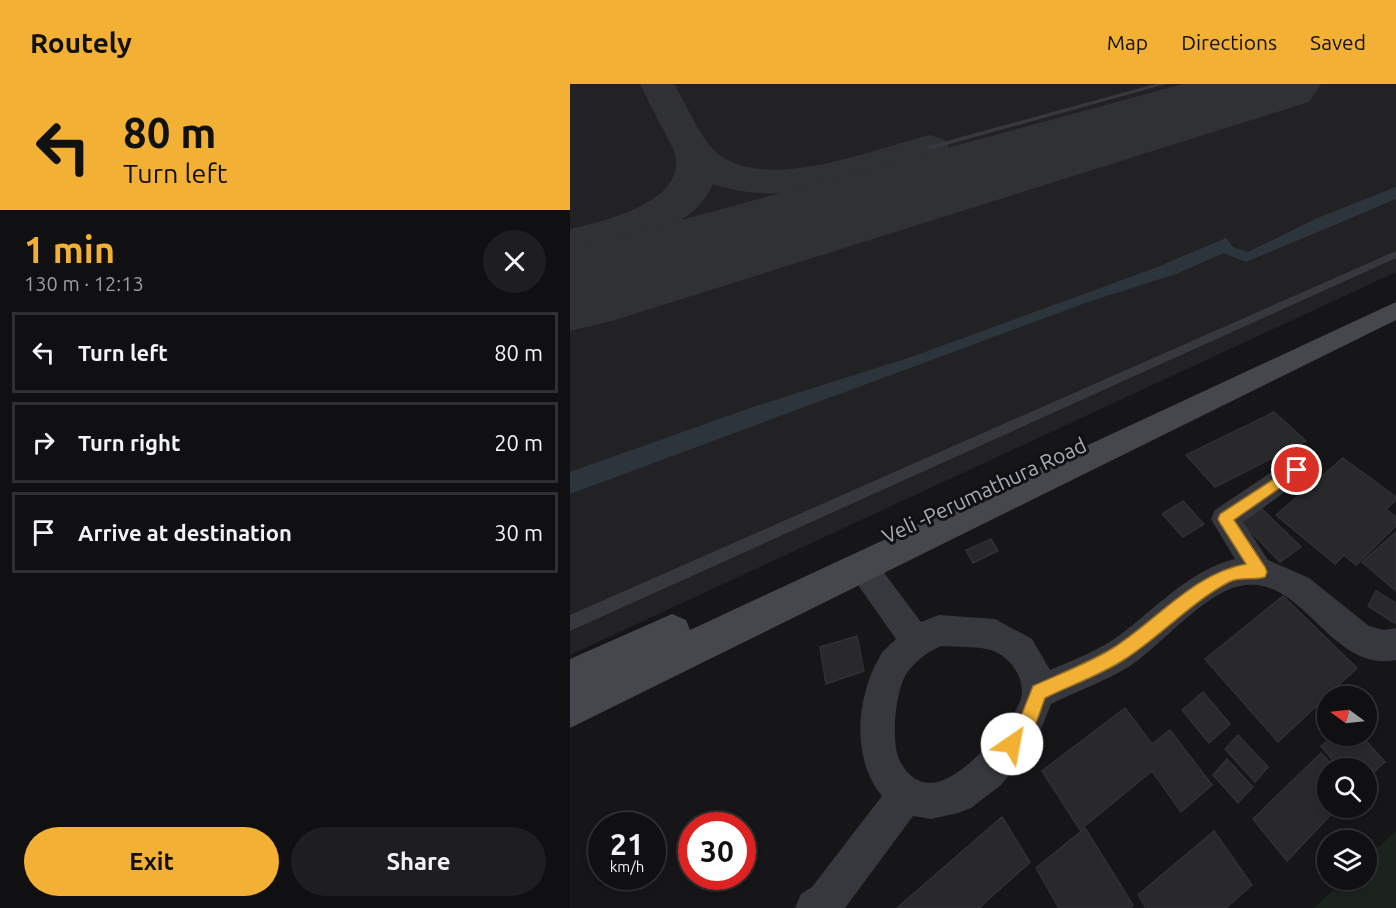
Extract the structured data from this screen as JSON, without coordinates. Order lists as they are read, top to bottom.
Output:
{
  "streets": {
    "main road": ["Veli -Perumathura Road"]
  },
  "north": "left",
  "page": {
    "header": "Routely",
    "nav": ["Map", "Directions", "Saved"],
    "turn": ["80 m", "Turn left"],
    "heading": ["1 min", "130 m · 12:13"],
    "list": [
      {
        "name": "Turn left",
        "value": "80 m"
      },
      {
        "name": "Turn right",
        "value": "20 m"
      },
      {
        "name": "Arrive at destination",
        "value": "30 m"
      }
    ],
    "speed": "21 km/h",
    "limit": "30",
    "buttons": ["Exit", "Share"]
  }
}
